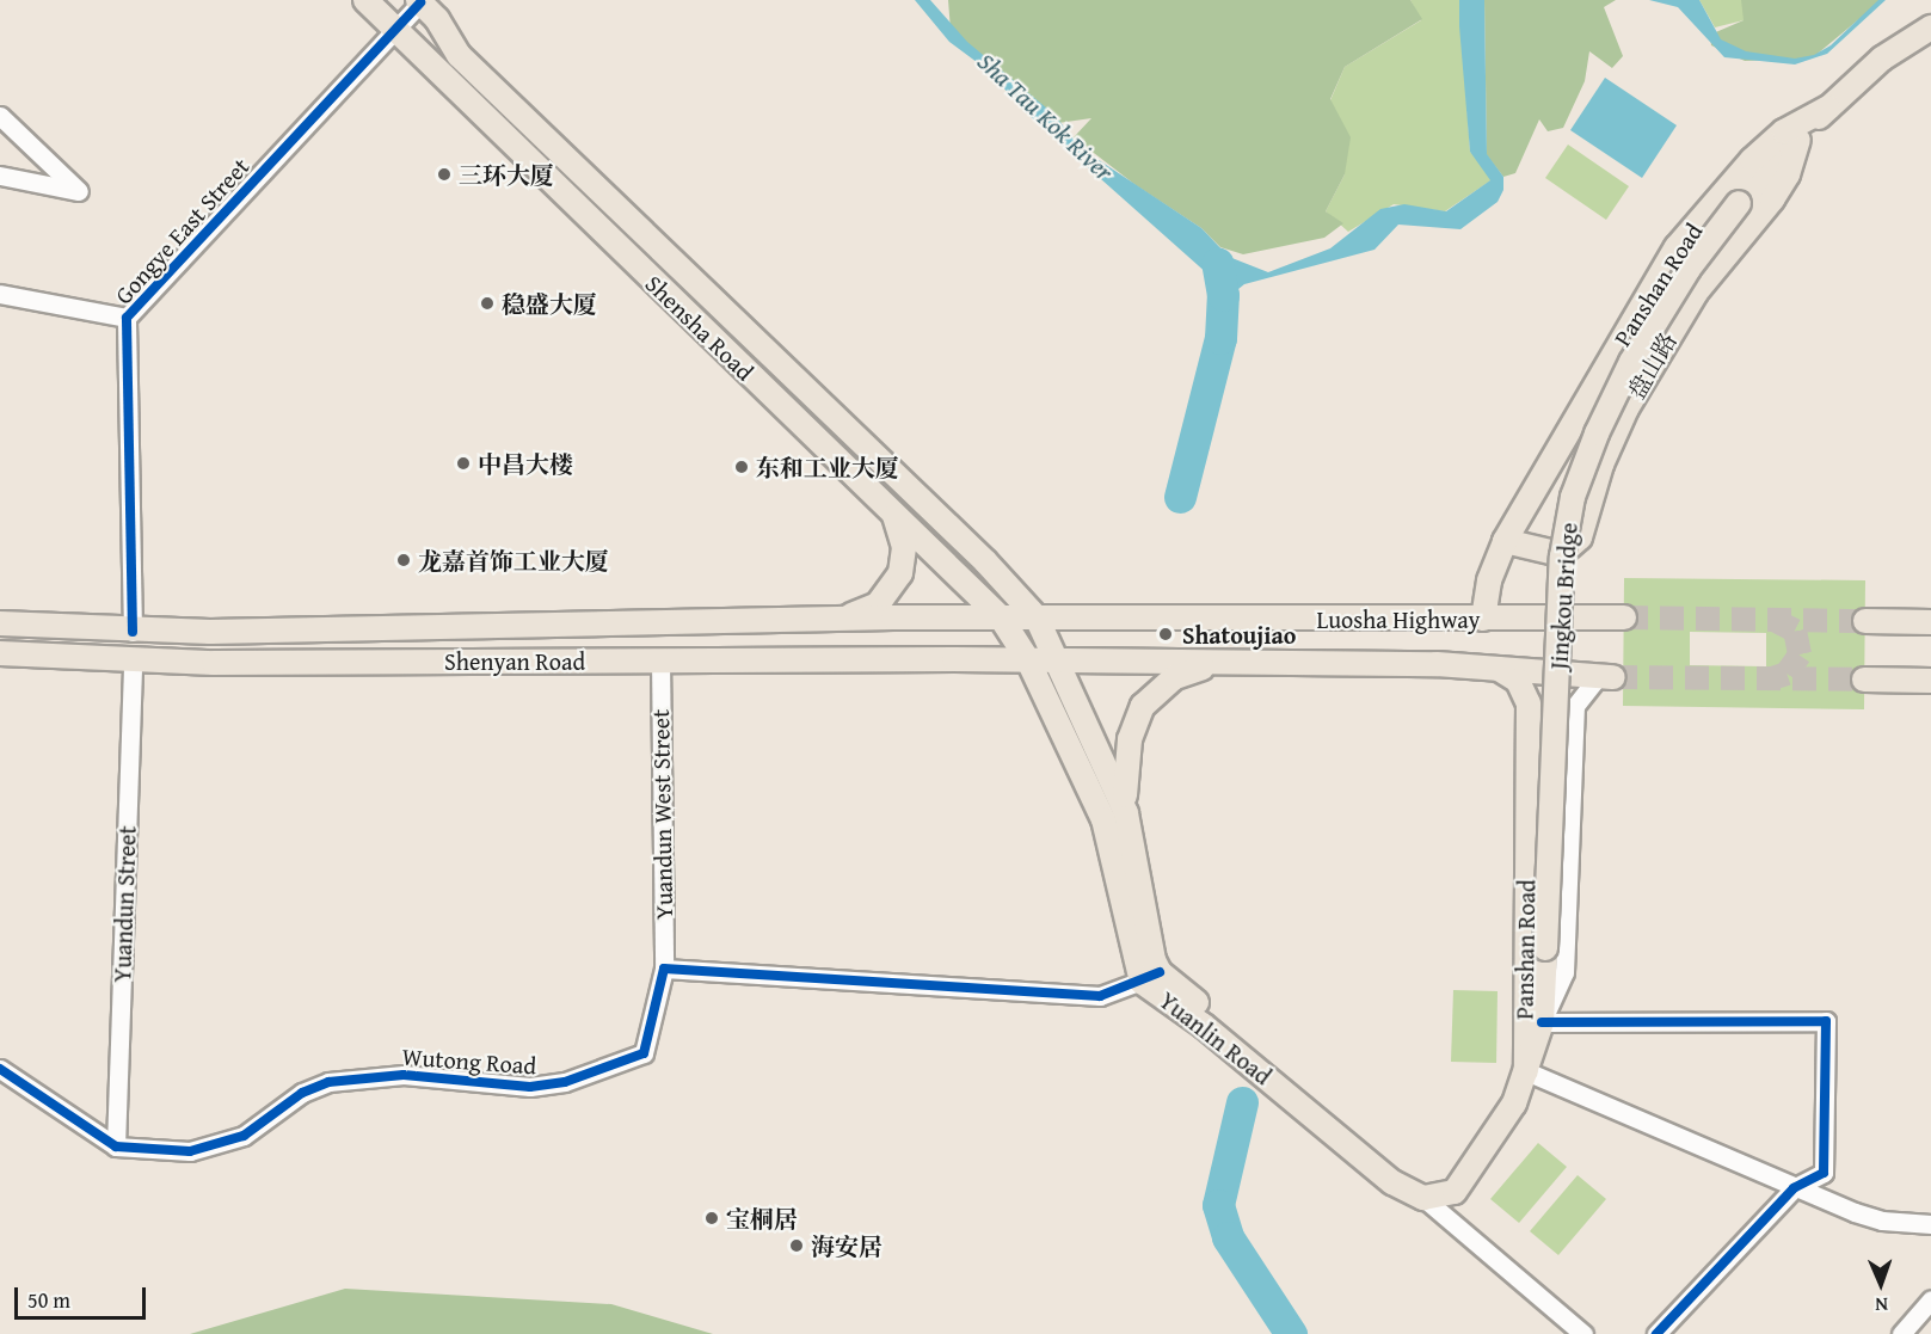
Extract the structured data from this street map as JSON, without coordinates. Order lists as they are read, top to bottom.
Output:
{
  "streets": {
    "main road": [
      "Panshan Road",
      "Shensha Road",
      "盘山路",
      "Jingkou Bridge",
      "Luosha Highway",
      "Shenyan Road",
      "Yuanlin Road"
    ],
    "street": [
      "Gongye East Street",
      "Yuandun West Street",
      "Yuandun Street",
      "Wutong Road"
    ]
  },
  "crossings": [
    ["Gongye East Street", "Shensha Road"],
    ["Gongye East Street", "Shenyan Road"],
    ["Panshan Road", "盘山路"],
    ["Panshan Road", "Luosha Highway"],
    ["Panshan Road", "Yuanlin Road"],
    ["Shensha Road", "Luosha Highway"],
    ["Shensha Road", "Shenyan Road"],
    ["Shensha Road", "Yuanlin Road"],
    ["盘山路", "Jingkou Bridge"],
    ["Luosha Highway", "Shenyan Road"],
    ["Luosha Highway", "Yuanlin Road"],
    ["Shenyan Road", "Yuandun West Street"],
    ["Shenyan Road", "Yuandun Street"],
    ["Shenyan Road", "Yuanlin Road"],
    ["Yuandun West Street", "Wutong Road"],
    ["Yuandun Street", "Wutong Road"]
  ],
  "water": ["Sha Tau Kok River"],
  "places": [
    "三环大厦",
    "稳盛大厦",
    "中昌大楼",
    "东和工业大厦",
    "龙嘉首饰工业大厦",
    "Shatoujiao",
    "宝桐居",
    "海安居"
  ],
  "scale_bar": "50 m",
  "north": "bottom"
}
